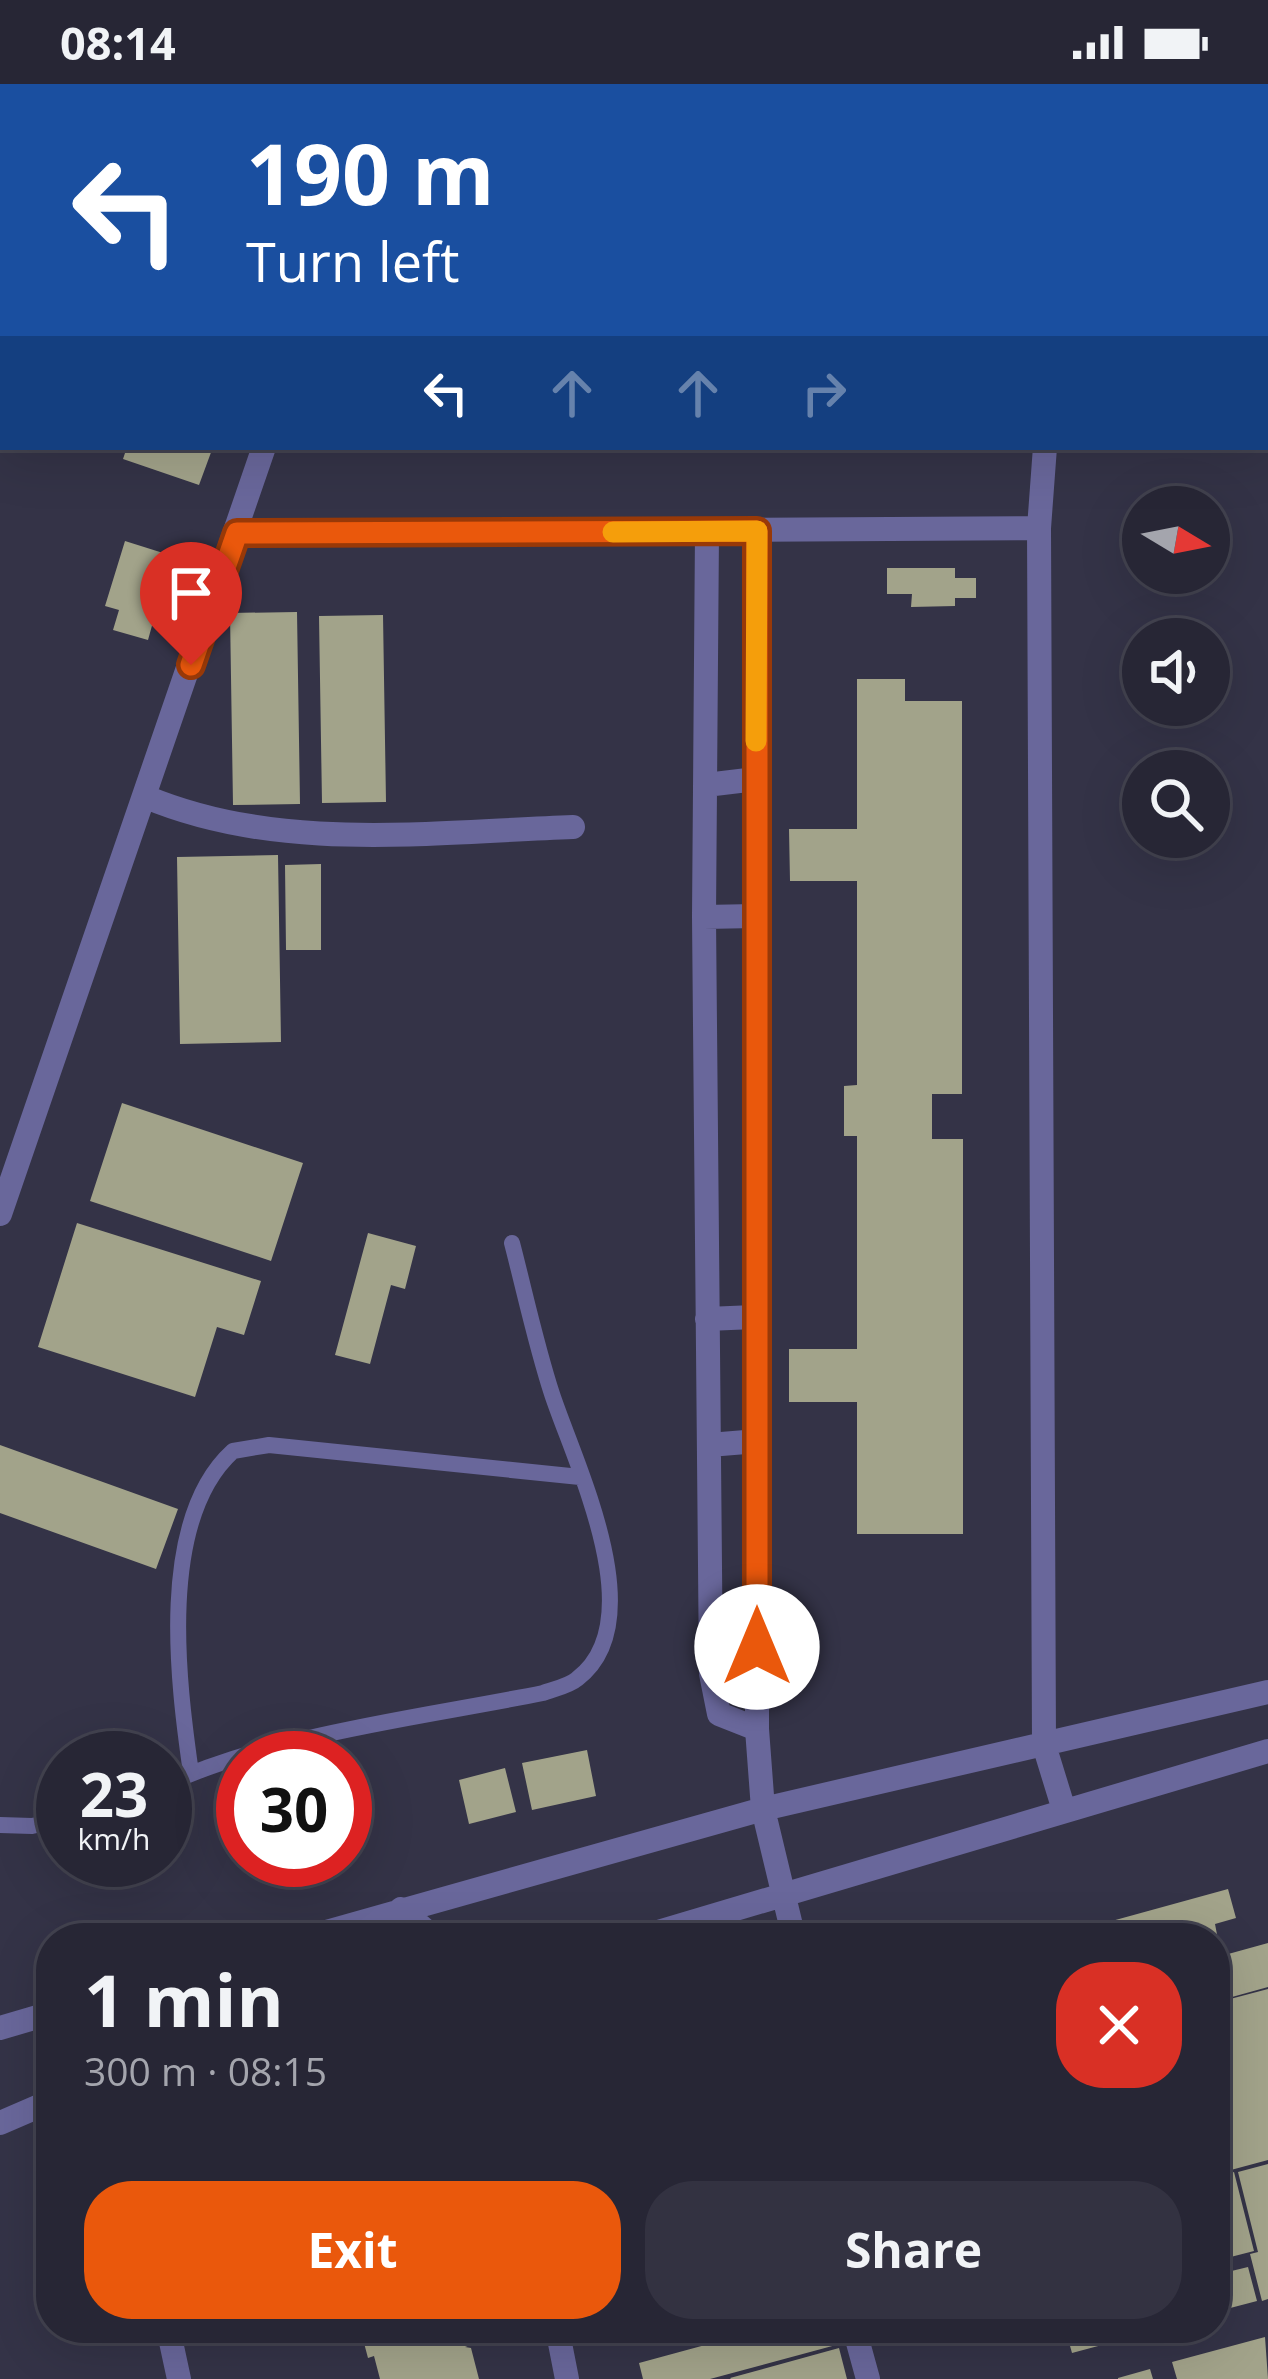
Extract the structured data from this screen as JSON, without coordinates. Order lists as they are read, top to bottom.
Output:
{
  "north": "right",
  "page": {
    "status": "08:14",
    "turn": ["190 m", "Turn left"],
    "speed": "23 km/h",
    "limit": "30",
    "heading": ["1 min", "300 m · 08:15"],
    "buttons": ["Exit", "Share"]
  }
}
